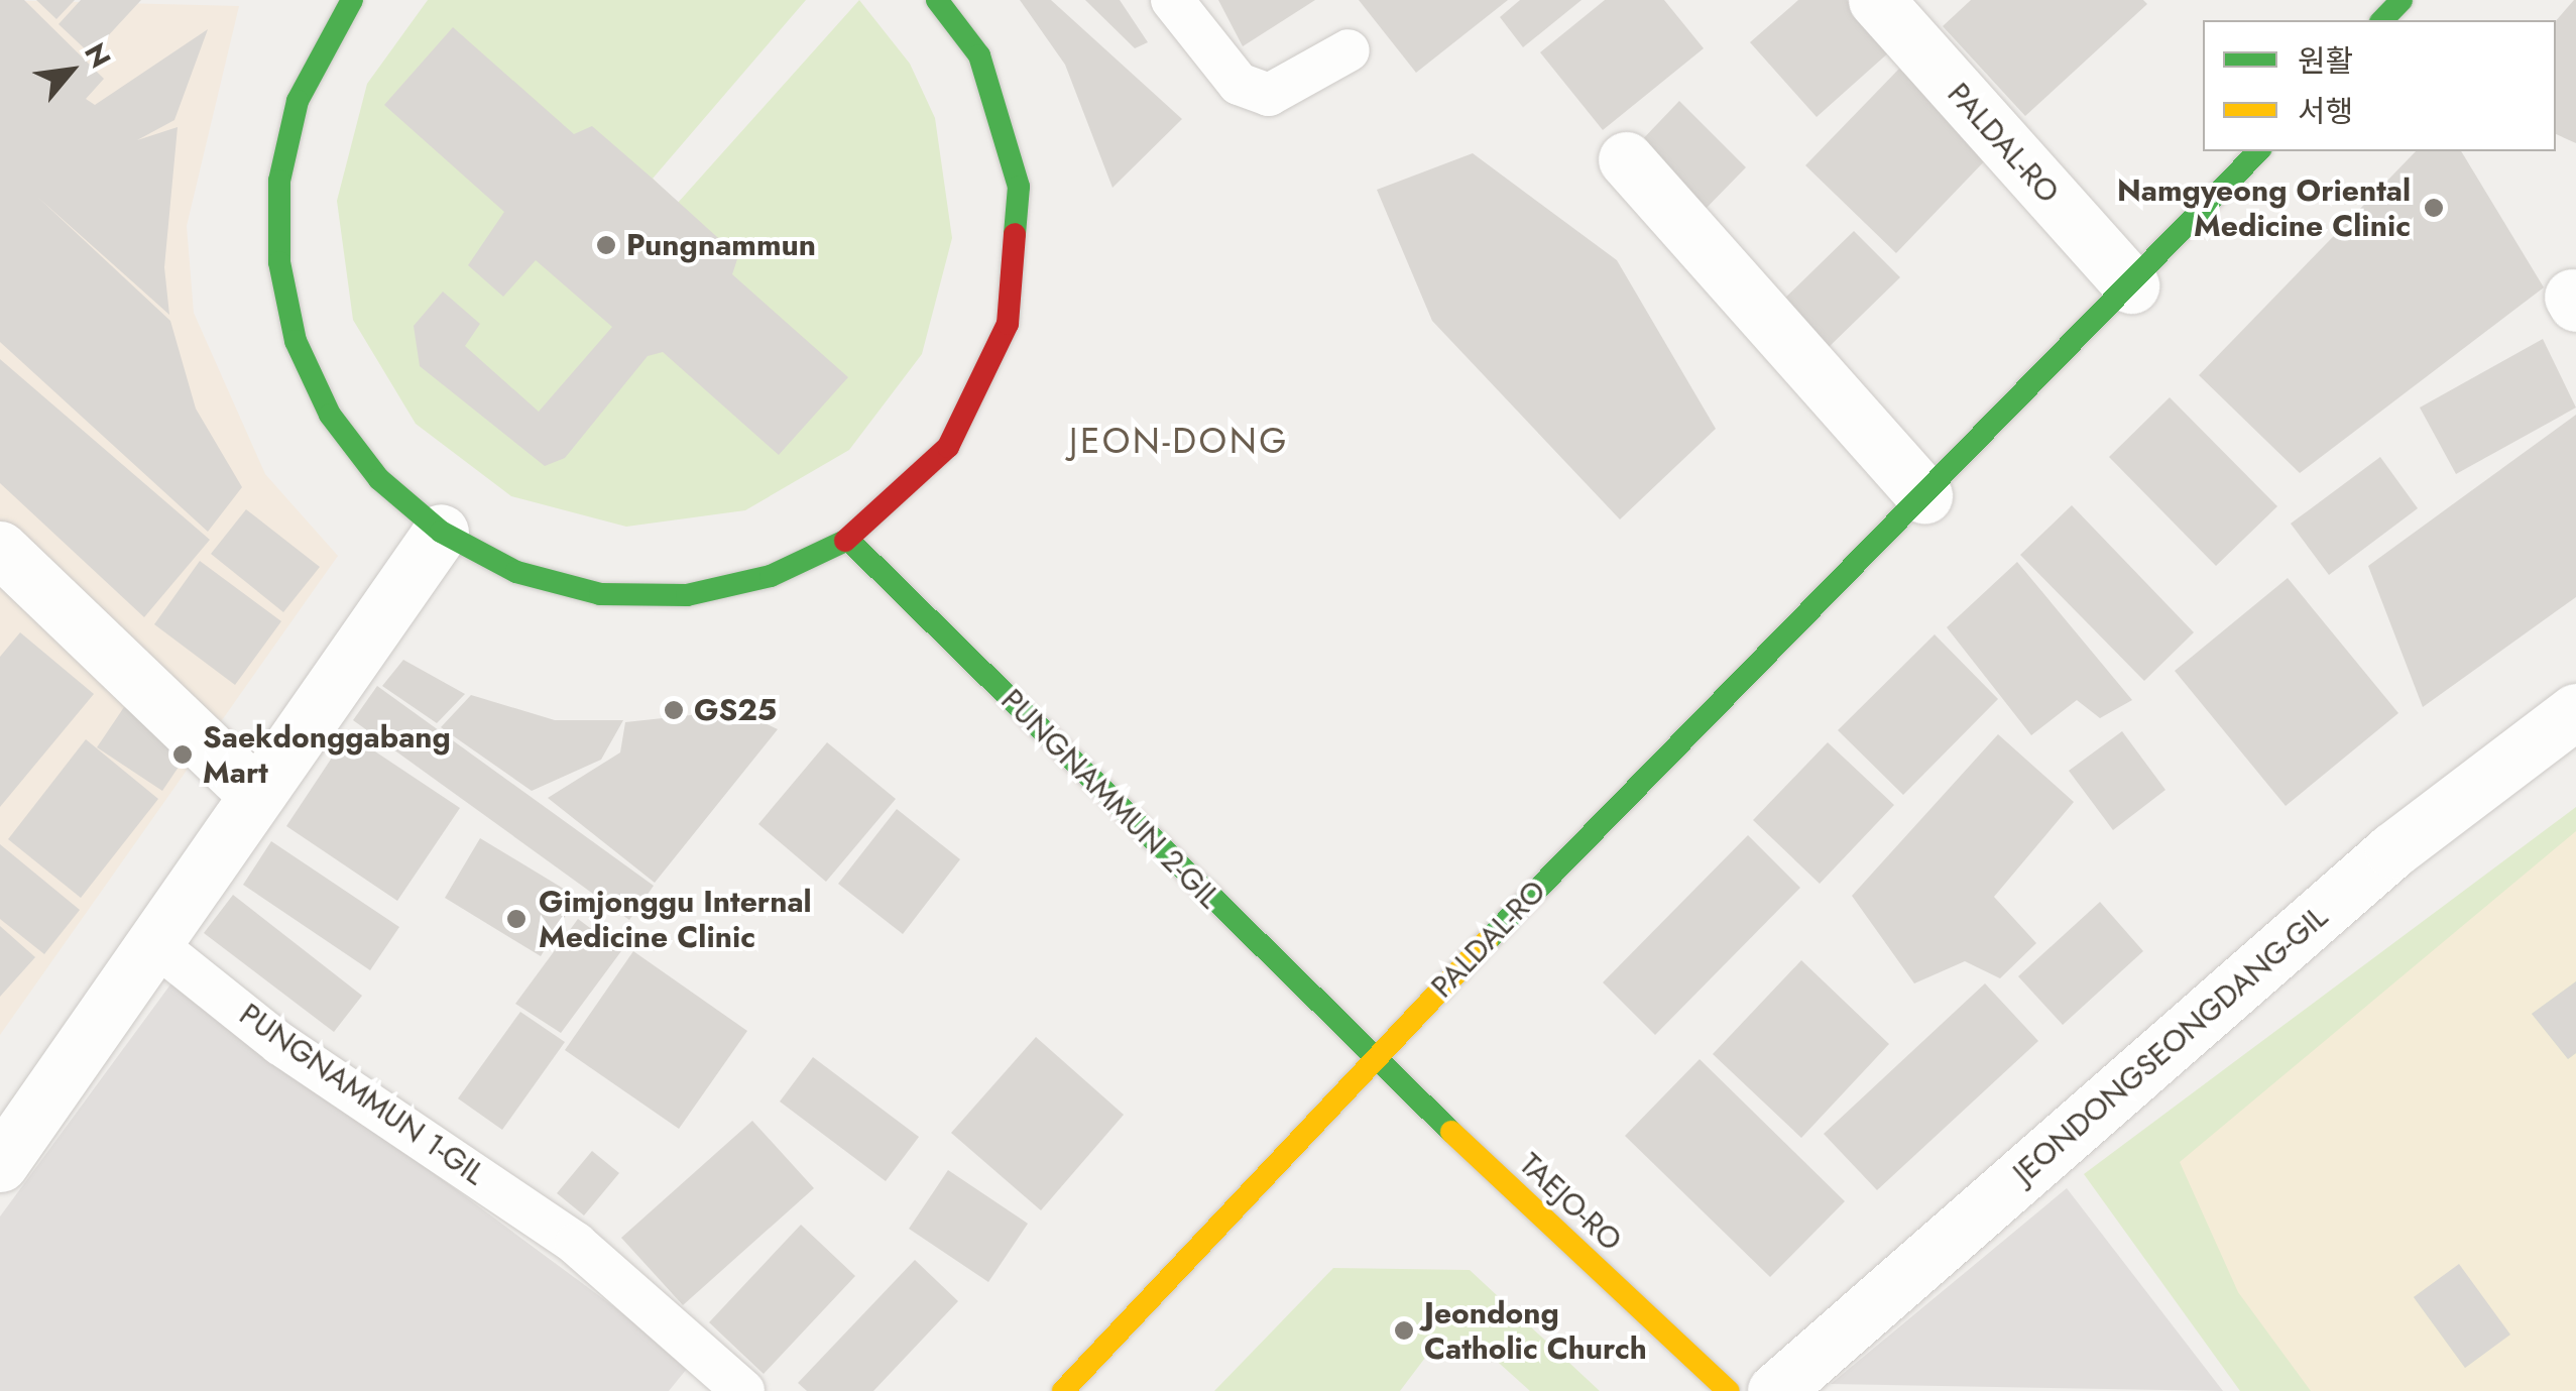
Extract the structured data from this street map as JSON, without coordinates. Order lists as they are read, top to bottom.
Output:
{
  "streets": {
    "street": [
      "PALDAL-RO",
      "PUNGNAMMUN 2-GIL",
      "JEONDONGSEONGDANG-GIL",
      "TAEJO-RO"
    ],
    "lane": ["PUNGNAMMUN 1-GIL"]
  },
  "crossings": [
    ["PALDAL-RO", "PUNGNAMMUN 2-GIL"],
    ["PALDAL-RO", "TAEJO-RO"],
    ["PUNGNAMMUN 2-GIL", "TAEJO-RO"]
  ],
  "districts": ["JEON-DONG"],
  "places": [
    "Namgyeong Oriental Medicine Clinic",
    "Pungnammun",
    "GS25",
    "Saekdonggabang Mart",
    "Gimjonggu Internal Medicine Clinic",
    "Jeondong Catholic Church"
  ],
  "legend": ["원활", "서행"],
  "north": "top right"
}
